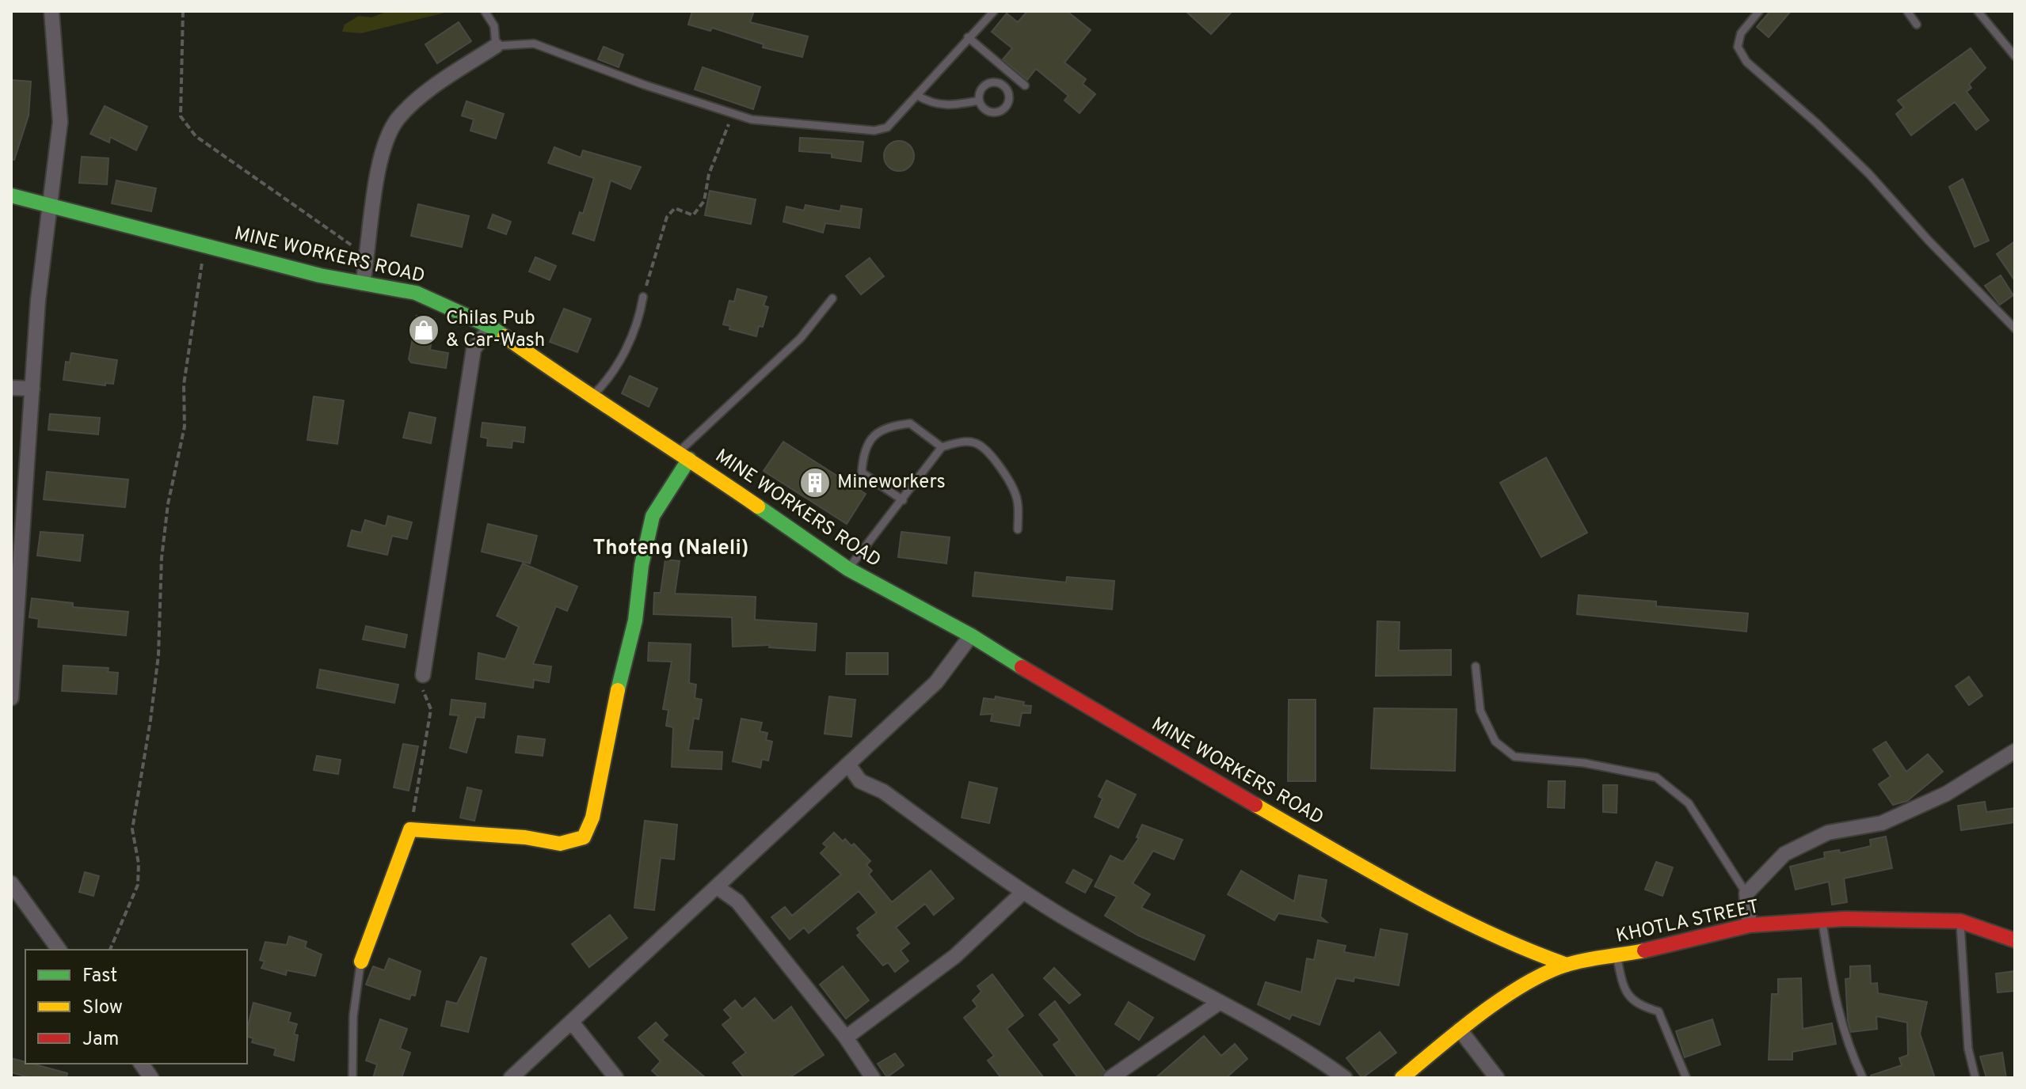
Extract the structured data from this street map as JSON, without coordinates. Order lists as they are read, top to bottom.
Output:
{
  "streets": {
    "street": ["MINE WORKERS ROAD", "KHOTLA STREET"]
  },
  "crossings": [
    ["MINE WORKERS ROAD", "KHOTLA STREET"]
  ],
  "districts": ["Thoteng (Naleli)"],
  "places": {
    "shop": ["Chilas Pub & Car-Wash"],
    "building": ["Mineworkers"]
  },
  "legend": ["Fast", "Slow", "Jam"]
}
